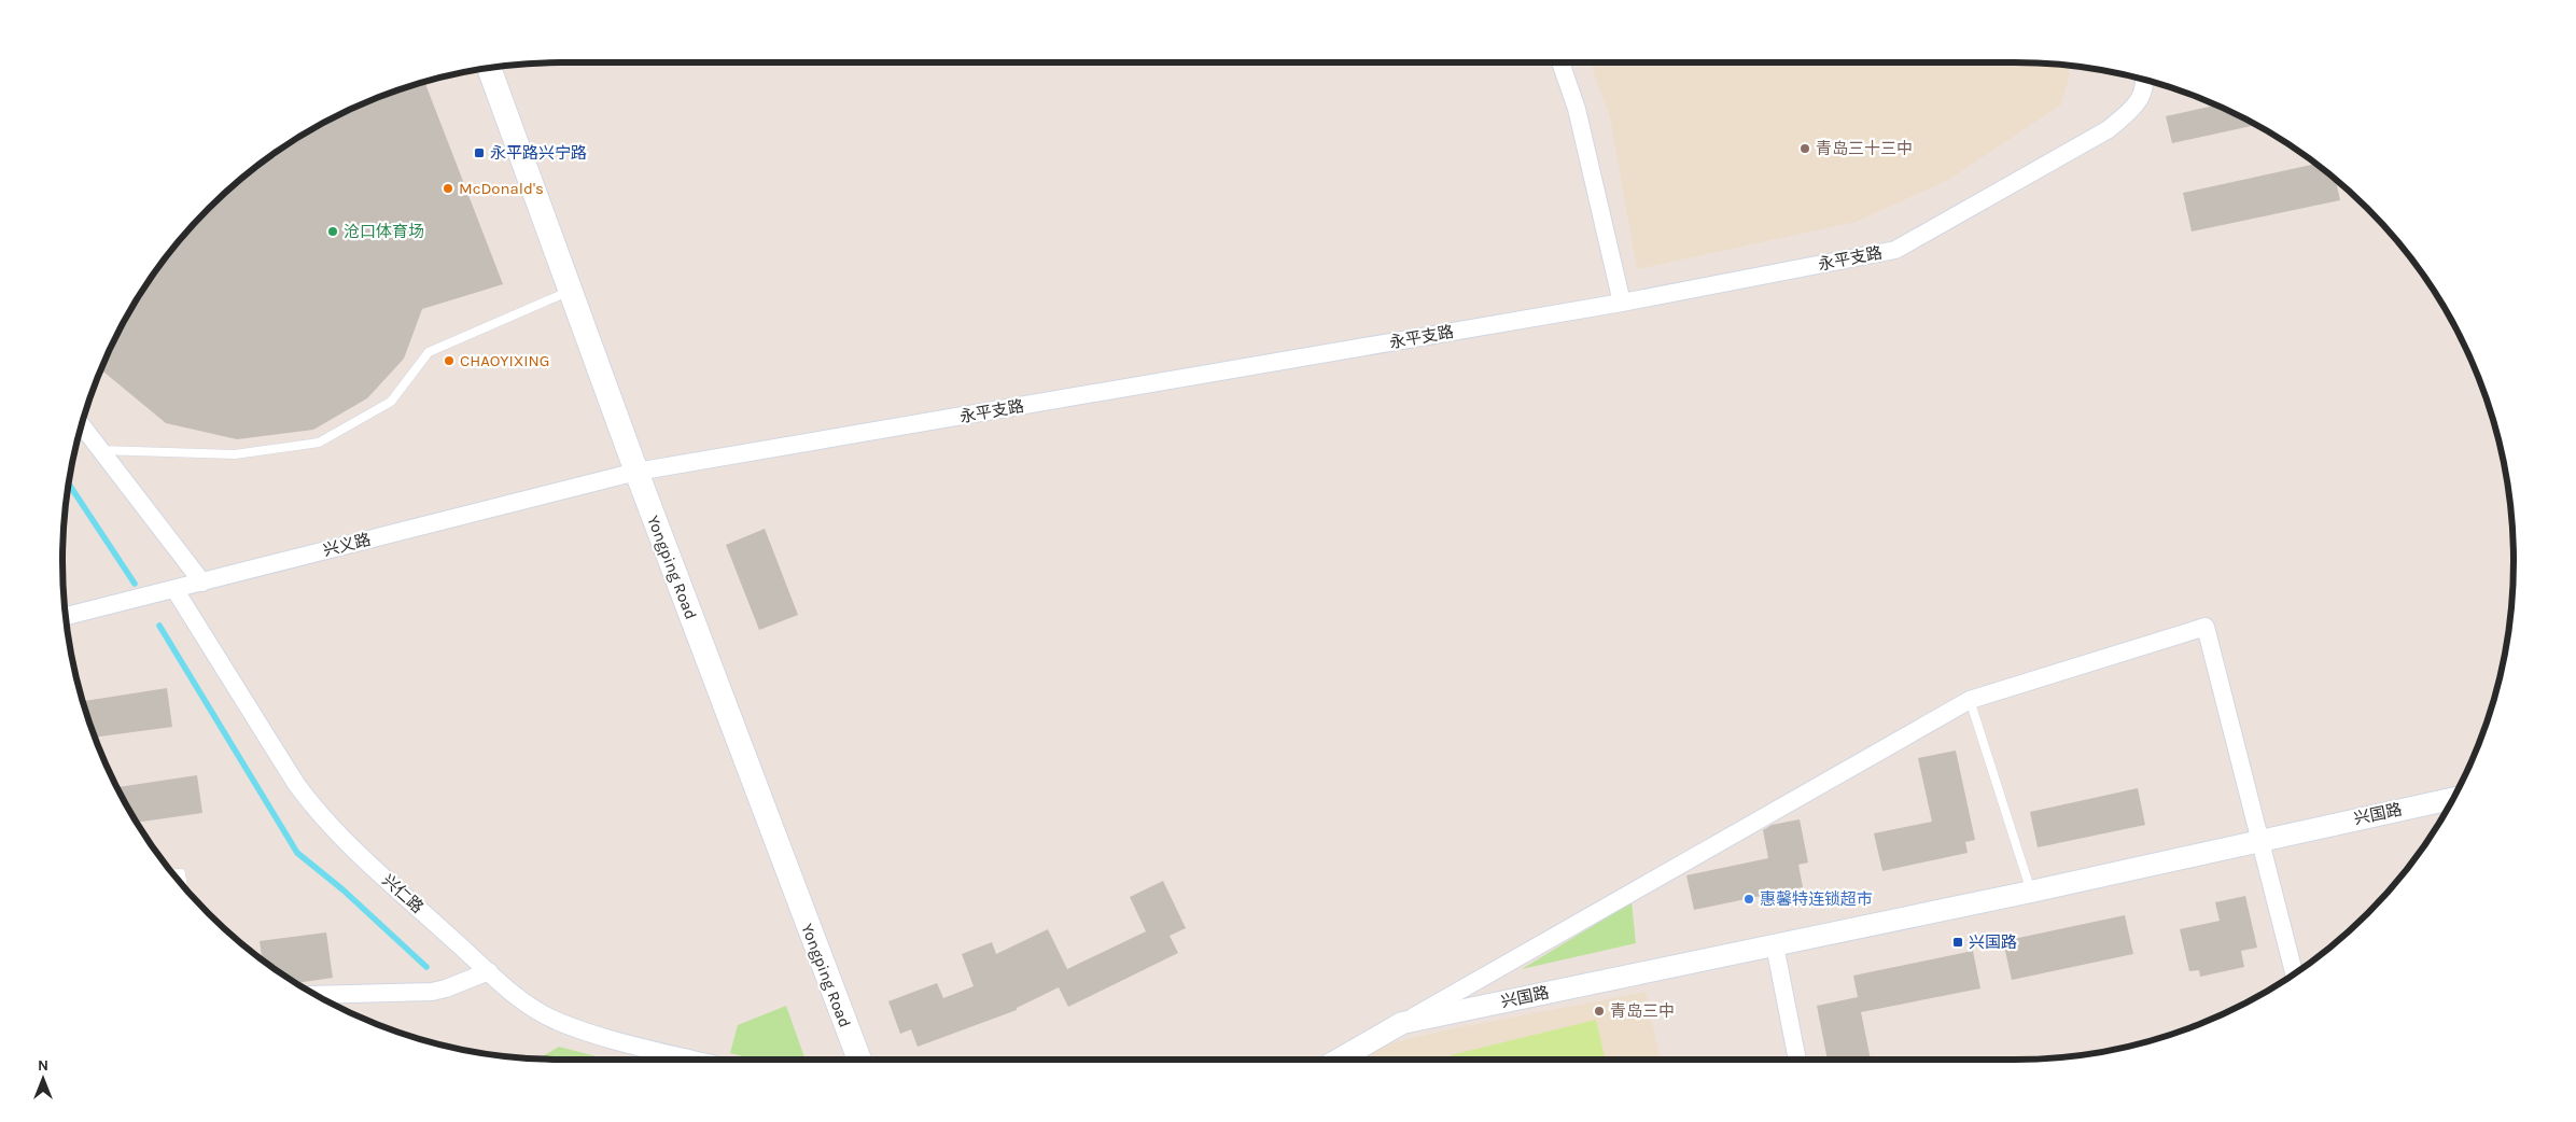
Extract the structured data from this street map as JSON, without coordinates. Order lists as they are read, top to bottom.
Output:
{
  "streets": {
    "main road": ["Yongping Road"],
    "street": [
      "永平支路",
      "兴义路",
      "兴国路",
      "兴仁路"
    ]
  },
  "crossings": [
    ["永平支路", "兴义路"],
    ["永平支路", "Yongping Road"],
    ["兴义路", "Yongping Road"],
    ["兴义路", "兴仁路"]
  ],
  "places": {
    "other": [
      "青岛三十三中",
      "McDonald's",
      "沧口体育场",
      "CHAOYIXING",
      "惠馨特连锁超市",
      "青岛三中"
    ],
    "transit": ["永平路兴宁路", "兴国路"]
  },
  "north": "top"
}
